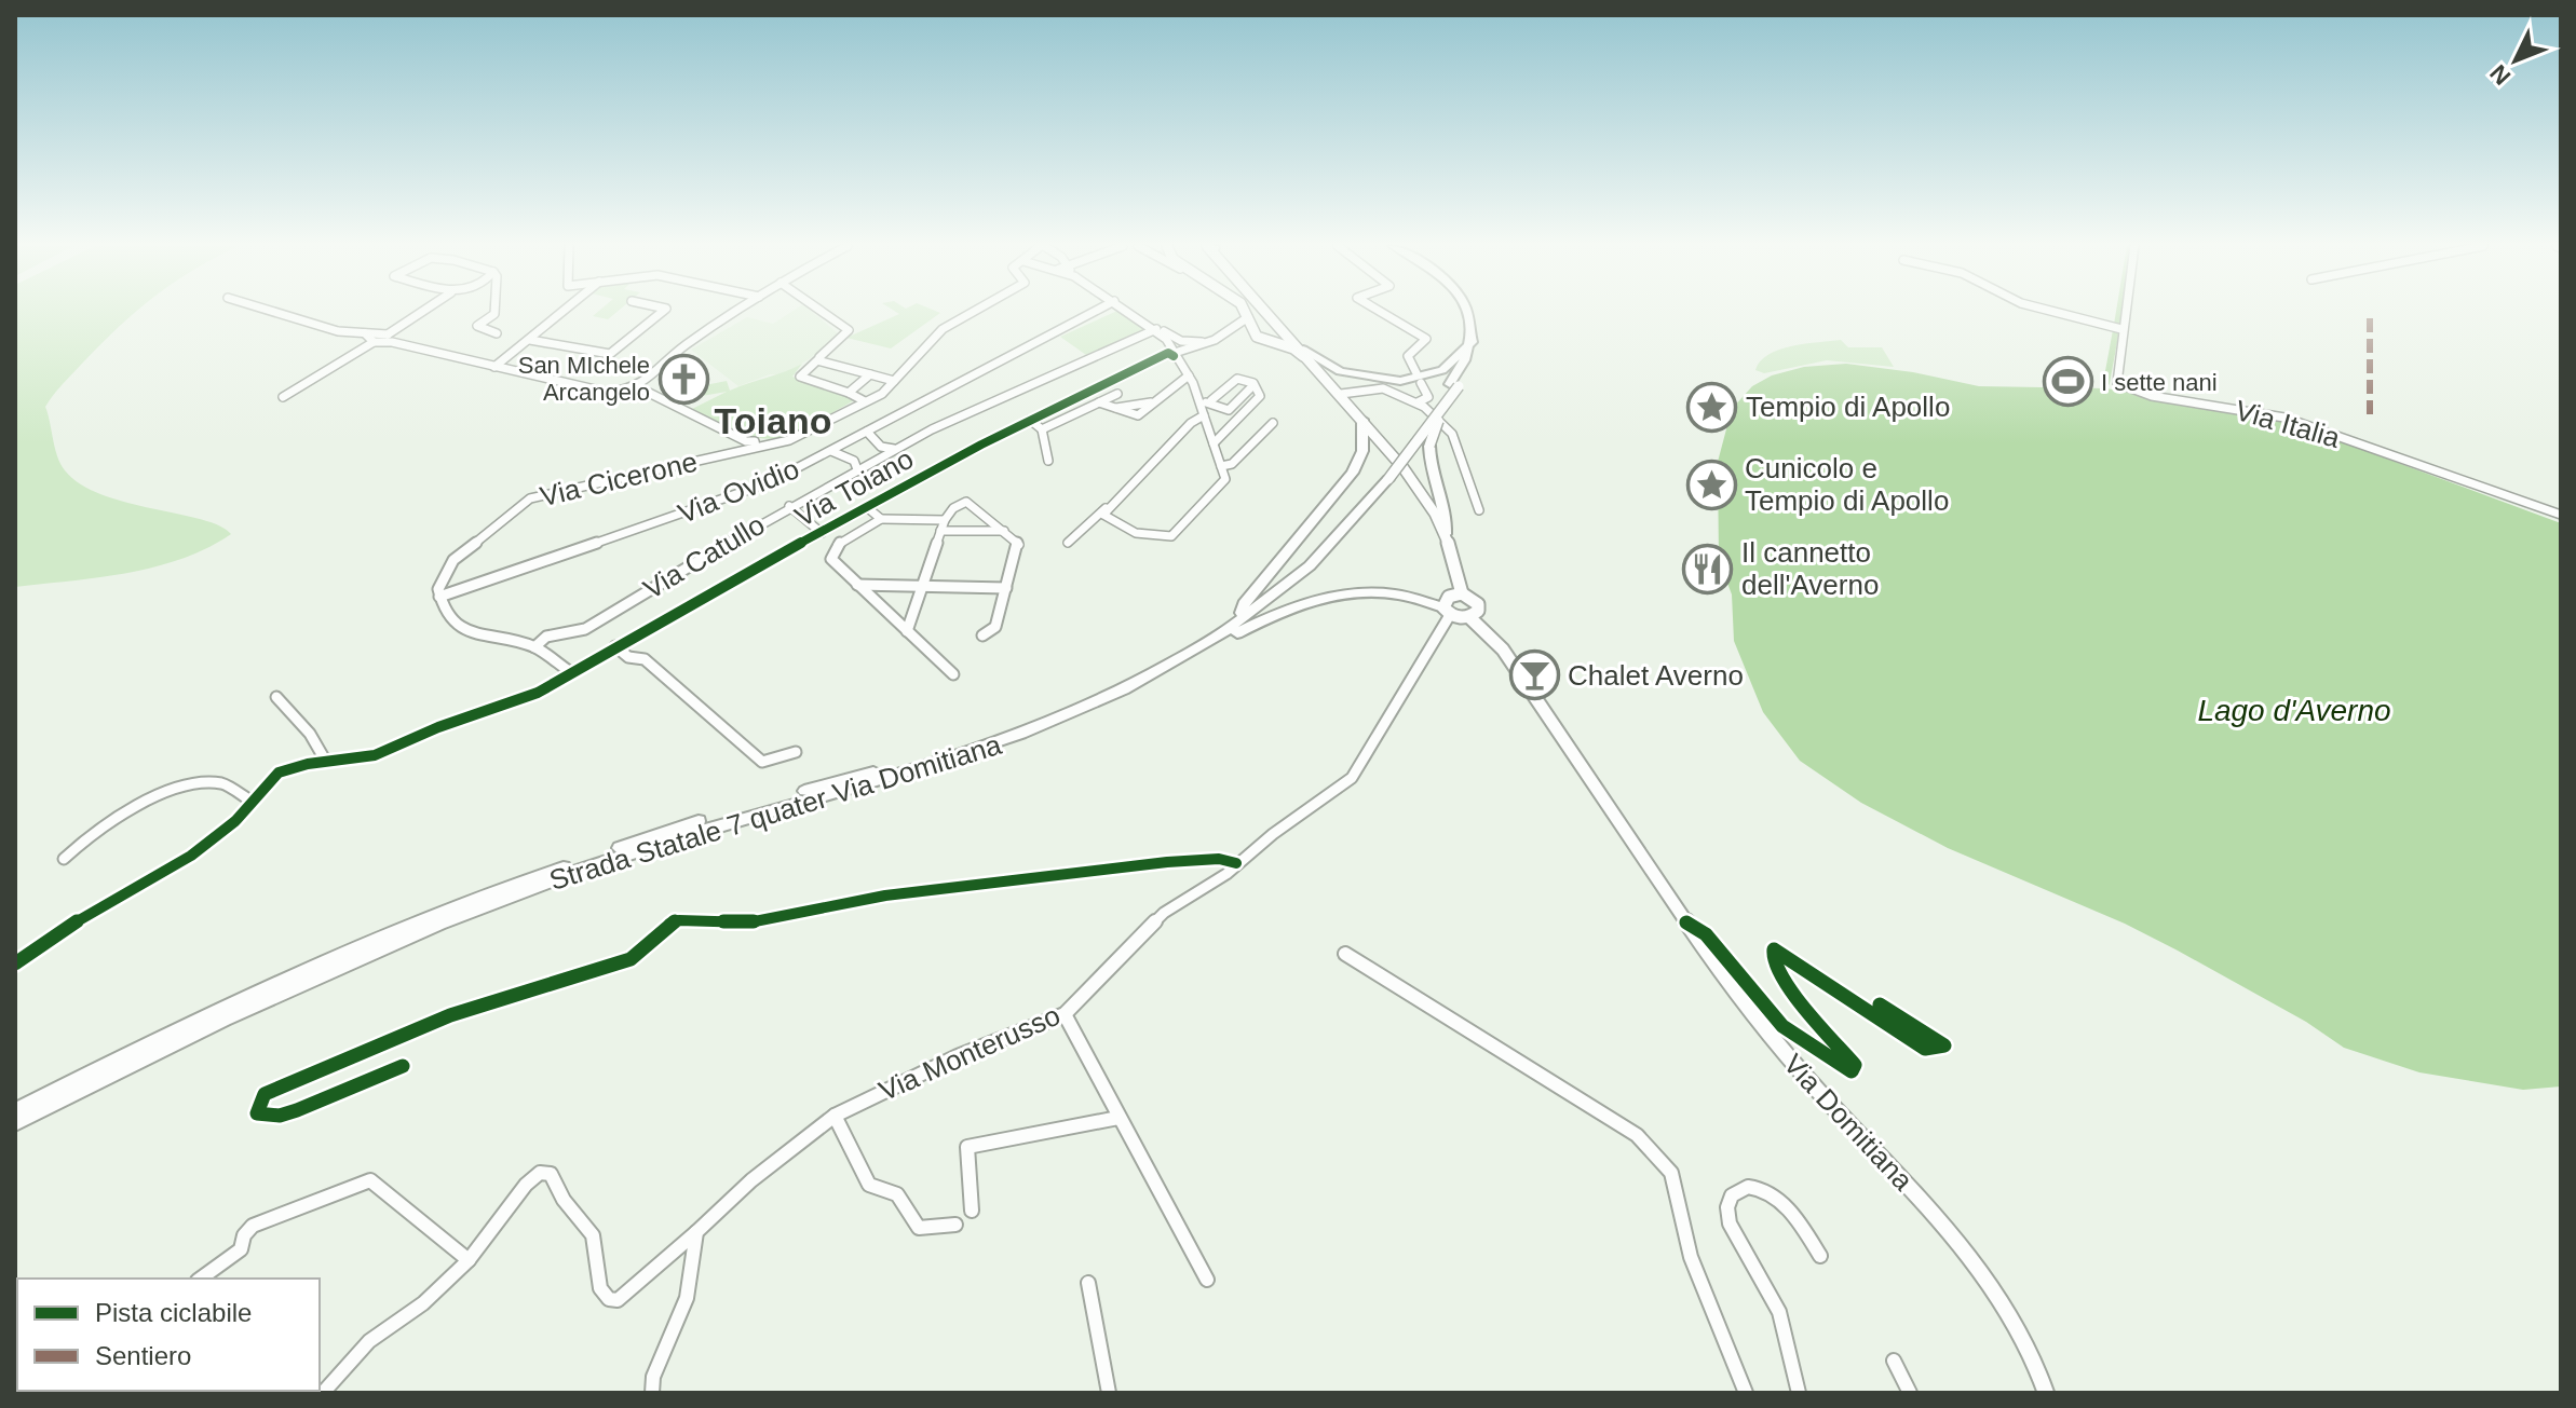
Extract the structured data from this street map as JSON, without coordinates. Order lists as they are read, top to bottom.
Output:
{
  "streets": {
    "highway": ["Strada Statale 7 quater Via Domitiana"],
    "main road": ["Via Domitiana"],
    "street": [
      "Via Italia",
      "Via Cicerone",
      "Via Toiano",
      "Via Ovidio",
      "Via Catullo",
      "Via Monterusso"
    ]
  },
  "crossings": [
    ["Via Cicerone", "Via Ovidio"]
  ],
  "districts": ["Toiano"],
  "water": ["Lago d'Averno"],
  "places": {
    "church": ["San MIchele Arcangelo"],
    "sports": ["I sette nani"],
    "place": ["Tempio di Apollo", "Cunicolo e Tempio di Apollo"],
    "restaurant": ["Il cannetto dell'Averno"],
    "bar": ["Chalet Averno"]
  },
  "legend": ["Pista ciclabile", "Sentiero"],
  "north": "bottom left"
}
